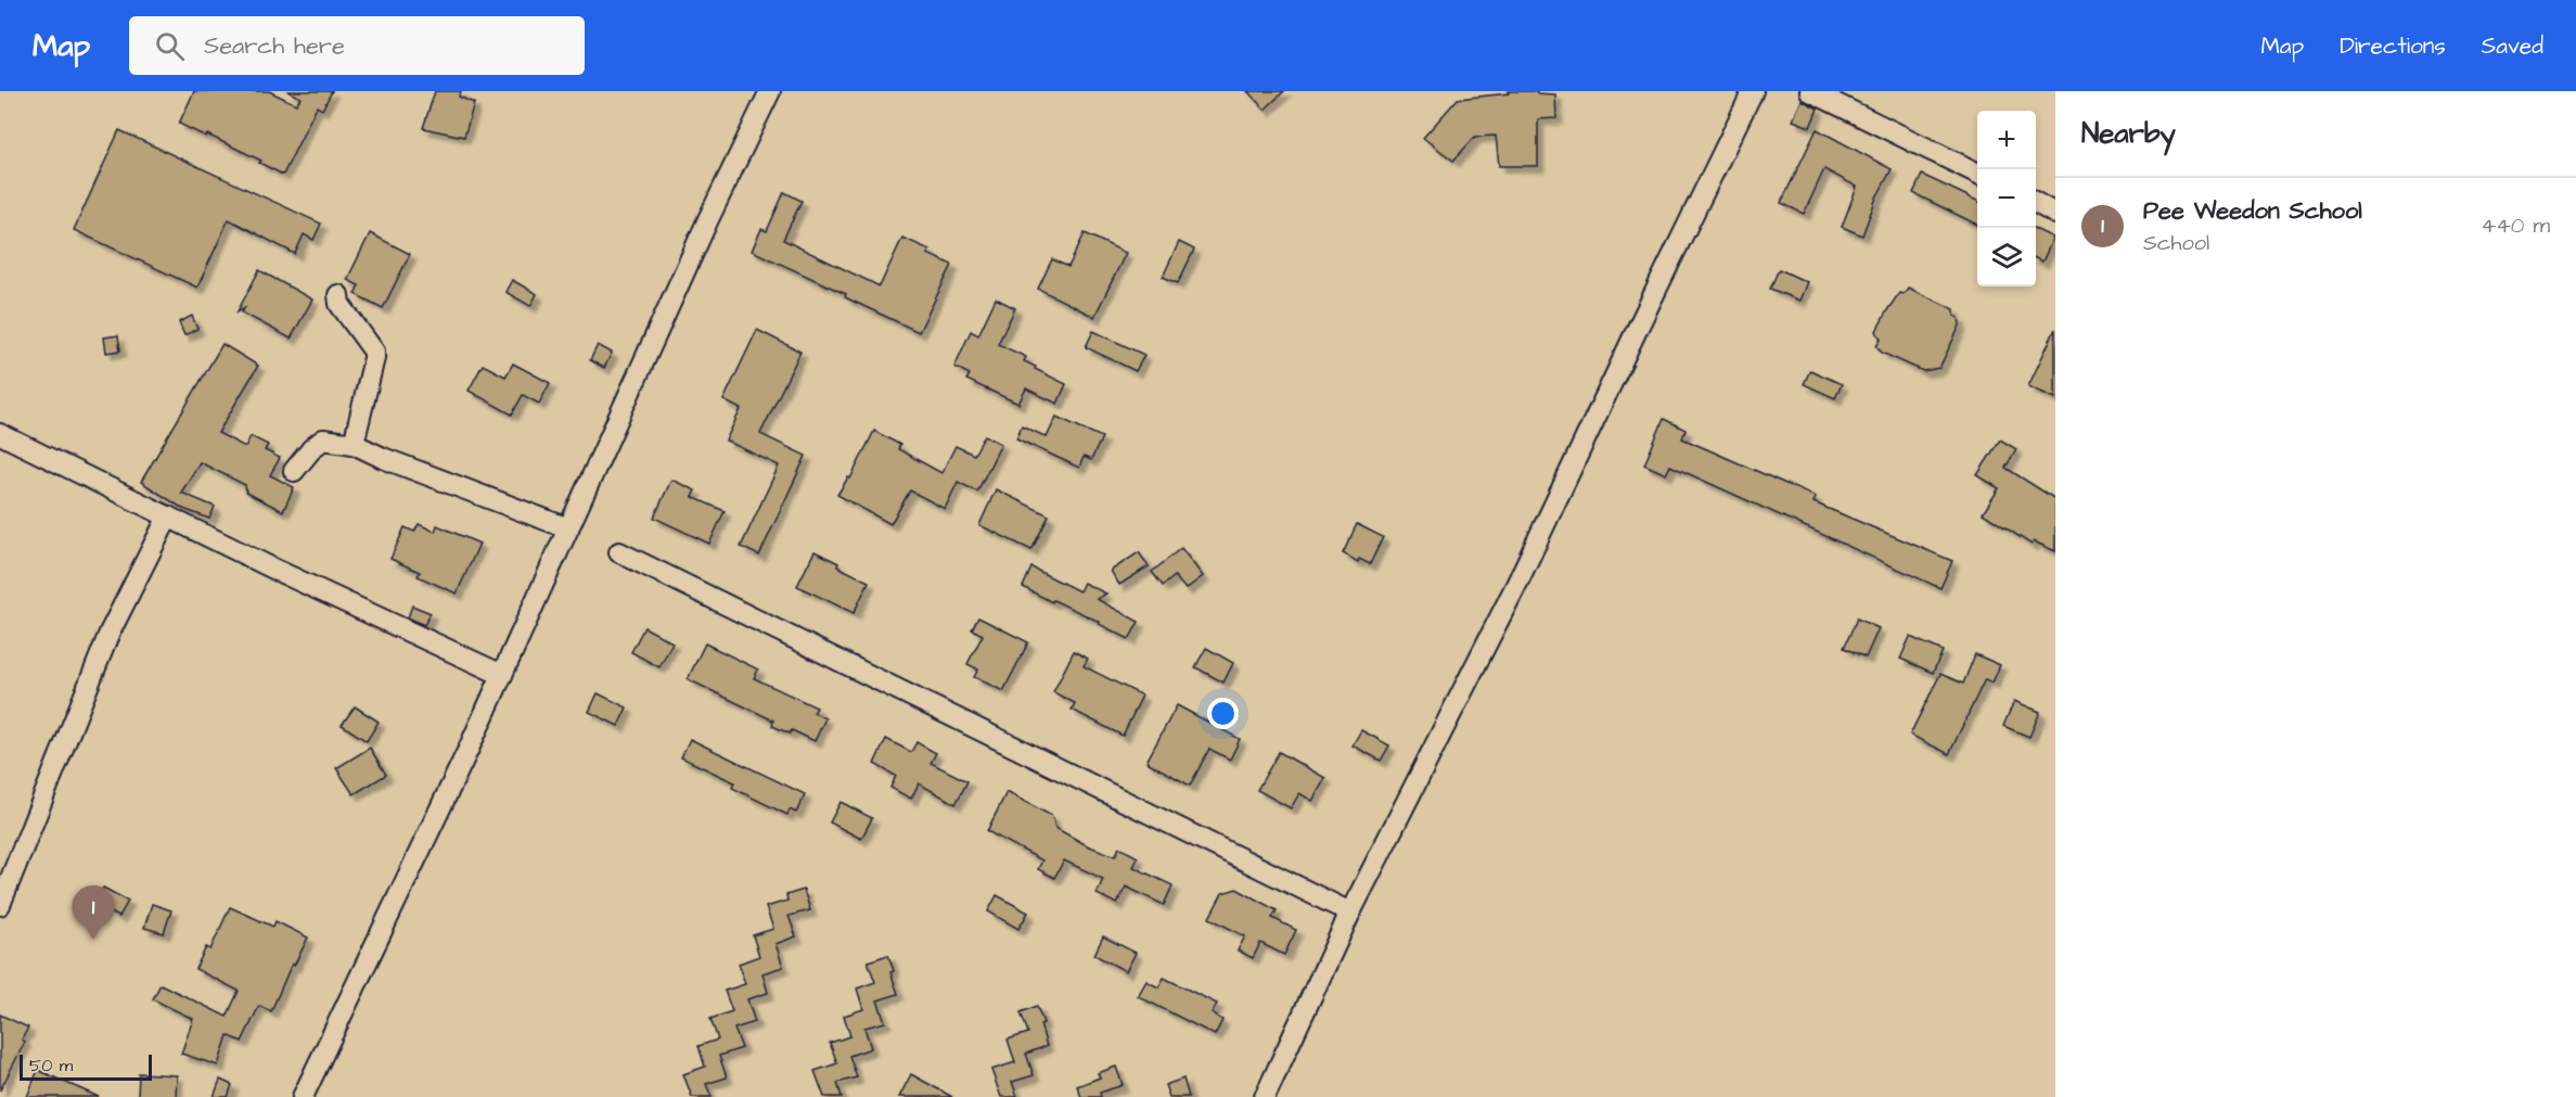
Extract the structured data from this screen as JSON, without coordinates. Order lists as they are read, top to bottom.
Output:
{
  "scale_bar": "50 m",
  "page": {
    "header": "Map",
    "search": "Search here",
    "nav": ["Map", "Directions", "Saved"],
    "heading": "Nearby",
    "map_buttons": ["+", "−"],
    "list": [
      {
        "mark": "1",
        "name": "Pee Weedon School",
        "note": "School",
        "value": "440 m"
      }
    ],
    "pins": "1",
    "scale": "50 m"
  }
}
